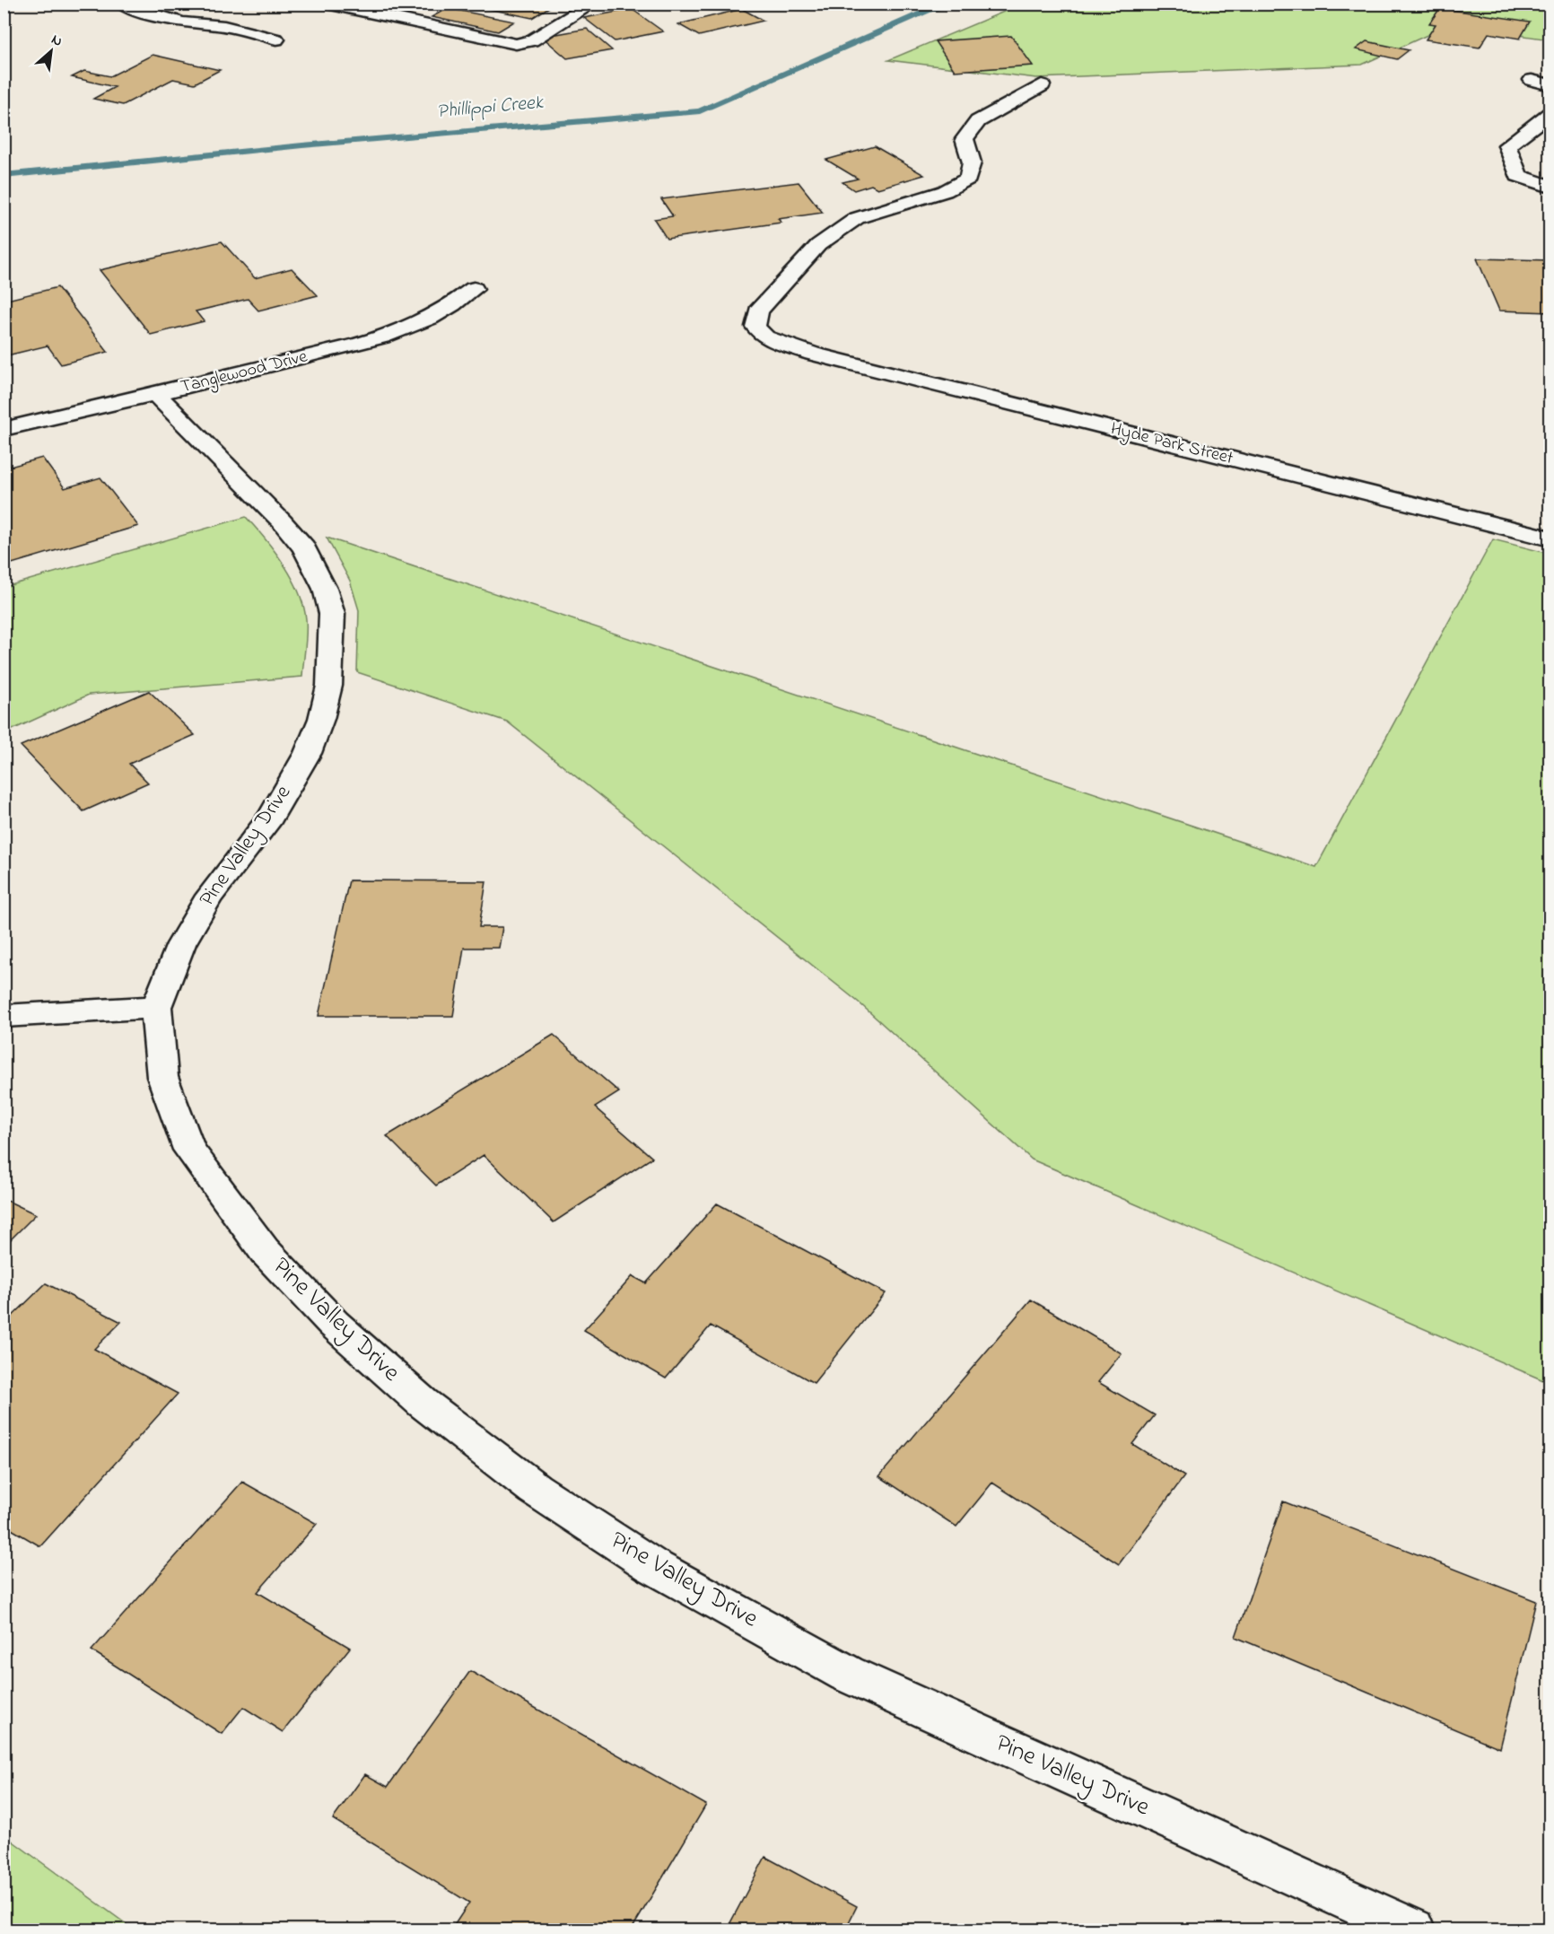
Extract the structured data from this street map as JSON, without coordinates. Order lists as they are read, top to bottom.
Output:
{
  "streets": {
    "street": ["Tanglewood Drive", "Hyde Park Street", "Pine Valley Drive"]
  },
  "crossings": [
    ["Tanglewood Drive", "Pine Valley Drive"]
  ],
  "water": ["Phillippi Creek"],
  "north": "top right"
}
